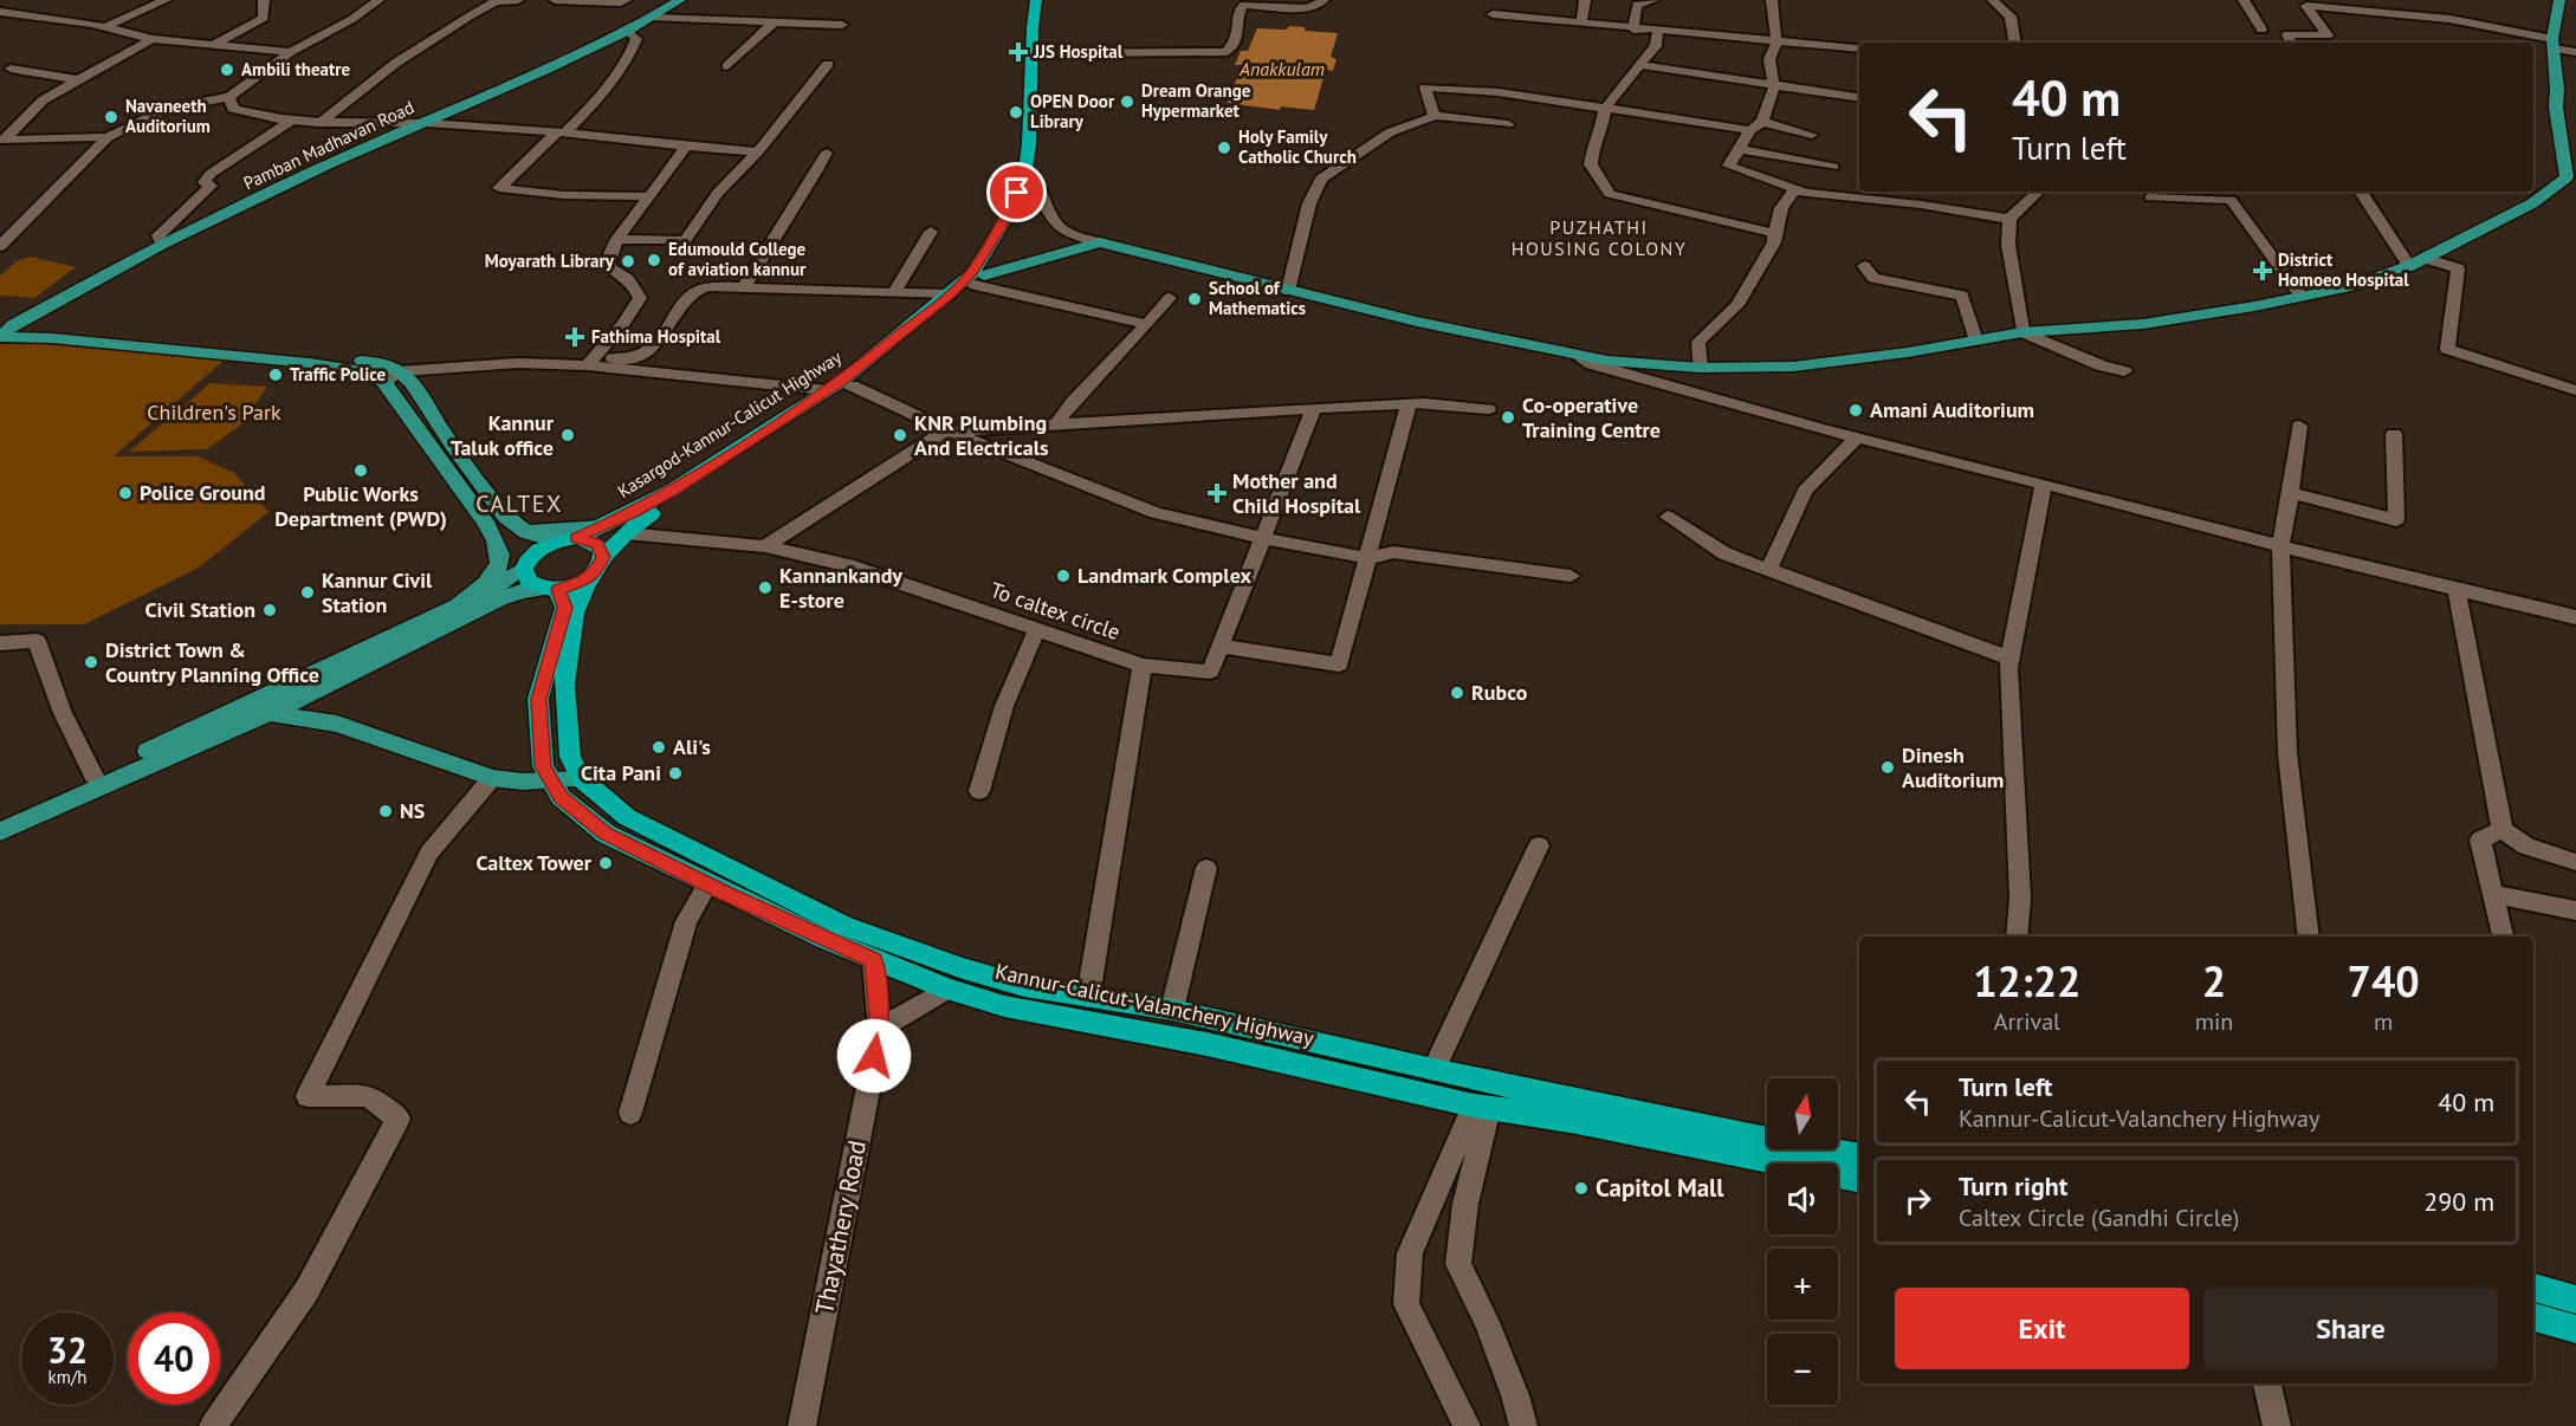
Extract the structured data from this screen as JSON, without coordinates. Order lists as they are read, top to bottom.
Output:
{
  "streets": {
    "highway": ["Kasargod-Kannur-Calicut Highway", "Kannur-Calicut-Valanchery Highway"],
    "main road": ["Pamban Madhavan Road"],
    "street": ["To caltex circle", "Thayathery Road"]
  },
  "crossings": [
    ["Kasargod-Kannur-Calicut Highway", "Kannur-Calicut-Valanchery Highway"],
    ["Kannur-Calicut-Valanchery Highway", "Thayathery Road"]
  ],
  "districts": ["PUZHATHI HOUSING COLONY", "CALTEX"],
  "water": ["Anakkulam"],
  "parks": ["Children's Park"],
  "places": {
    "health": [
      "JJS Hospital",
      "District Homoeo Hospital",
      "Fathima Hospital",
      "Mother and Child Hospital"
    ],
    "other": [
      "Ambili theatre",
      "Dream Orange Hypermarket",
      "OPEN Door Library",
      "Navaneeth Auditorium",
      "Holy Family Catholic Church",
      "Edumould College of aviation kannur",
      "Moyarath Library",
      "School of Mathematics",
      "Traffic Police",
      "Amani Auditorium",
      "Co-operative Training Centre",
      "Kannur Taluk office",
      "KNR Plumbing And Electricals",
      "Public Works Department (PWD)",
      "Police Ground",
      "Landmark Complex",
      "Kannankandy E-store",
      "Kannur Civil Station",
      "Civil Station",
      "District Town & Country Planning Office",
      "Rubco",
      "Ali's",
      "Dinesh Auditorium",
      "Cita Pani",
      "NS",
      "Caltex Tower",
      "Capitol Mall"
    ]
  },
  "north": "top",
  "page": {
    "turn": ["40 m", "Turn left"],
    "eta": [
      "12:22",
      "Arrival",
      "2",
      "min",
      "740",
      "m"
    ],
    "list": [
      {
        "name": "Turn left",
        "note": "Kannur-Calicut-Valanchery Highway",
        "value": "40 m"
      },
      {
        "name": "Turn right",
        "note": "Caltex Circle (Gandhi Circle)",
        "value": "290 m"
      }
    ],
    "map_buttons": ["+", "−"],
    "buttons": ["Exit", "Share"],
    "speed": "32 km/h",
    "limit": "40"
  }
}
